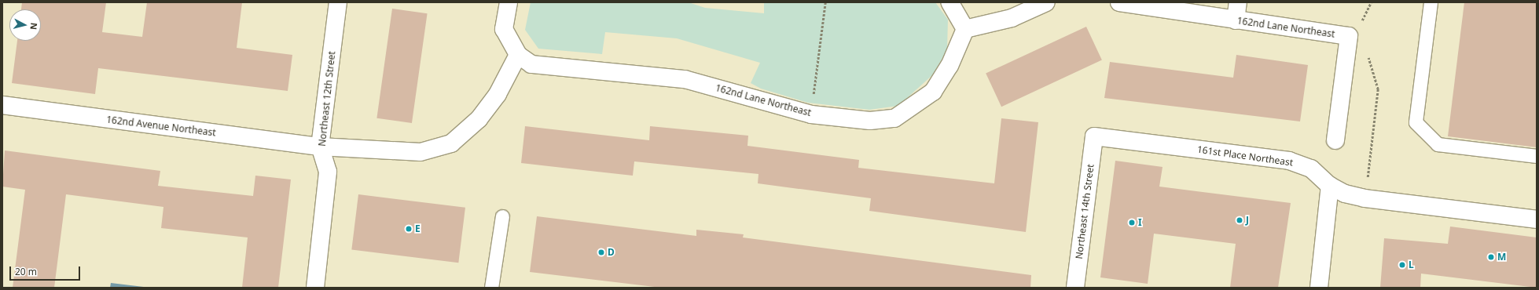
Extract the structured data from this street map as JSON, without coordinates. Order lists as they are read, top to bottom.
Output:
{
  "streets": {
    "street": [
      "162nd Lane Northeast",
      "Northeast 12th Street",
      "162nd Avenue Northeast",
      "161st Place Northeast",
      "Northeast 14th Street"
    ]
  },
  "crossings": [
    ["Northeast 12th Street", "162nd Avenue Northeast"],
    ["161st Place Northeast", "Northeast 14th Street"]
  ],
  "places": [
    "J",
    "I",
    "E",
    "D",
    "M",
    "L"
  ],
  "scale_bar": "20 m",
  "north": "right"
}
